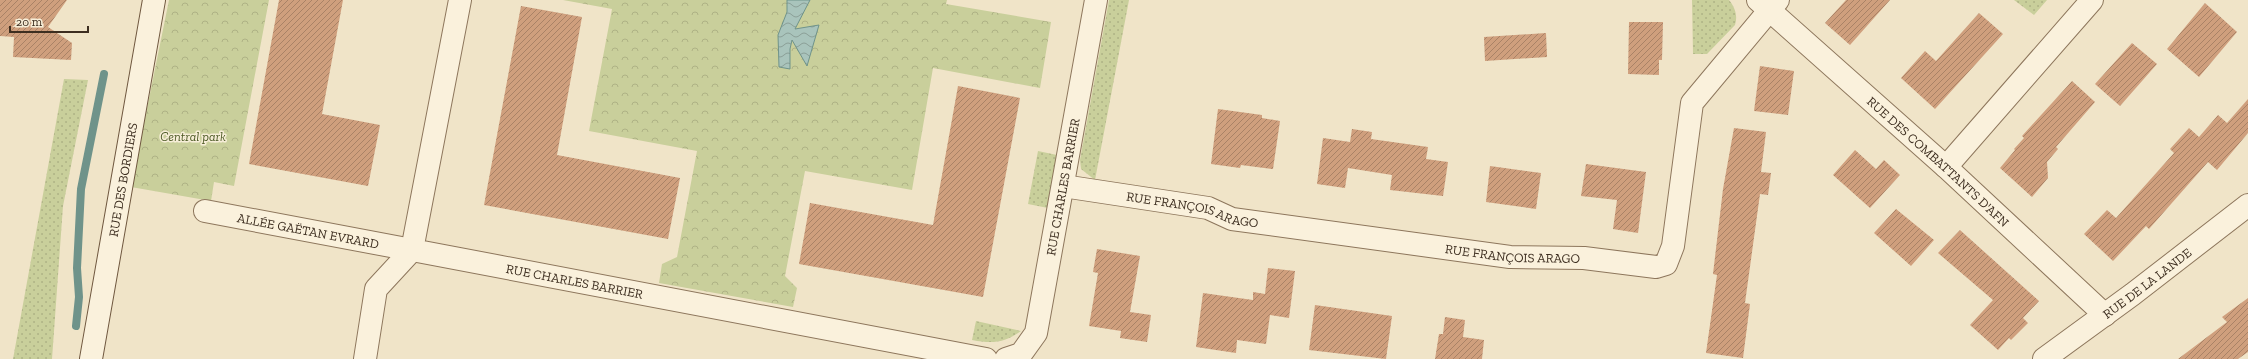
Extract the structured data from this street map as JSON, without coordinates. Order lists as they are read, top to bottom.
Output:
{
  "streets": {
    "street": [
      "RUE DES COMBATTANTS D'AFN",
      "RUE DES BORDIERS",
      "RUE CHARLES BARRIER",
      "RUE FRANÇOIS ARAGO",
      "ALLÉE GAËTAN EVRARD",
      "RUE DE LA LANDE"
    ]
  },
  "crossings": [
    ["RUE DES COMBATTANTS D'AFN", "RUE FRANÇOIS ARAGO"],
    ["RUE DES COMBATTANTS D'AFN", "RUE DE LA LANDE"],
    ["RUE CHARLES BARRIER", "RUE FRANÇOIS ARAGO"],
    ["RUE CHARLES BARRIER", "ALLÉE GAËTAN EVRARD"]
  ],
  "parks": ["Central park"],
  "scale_bar": "20 m"
}
